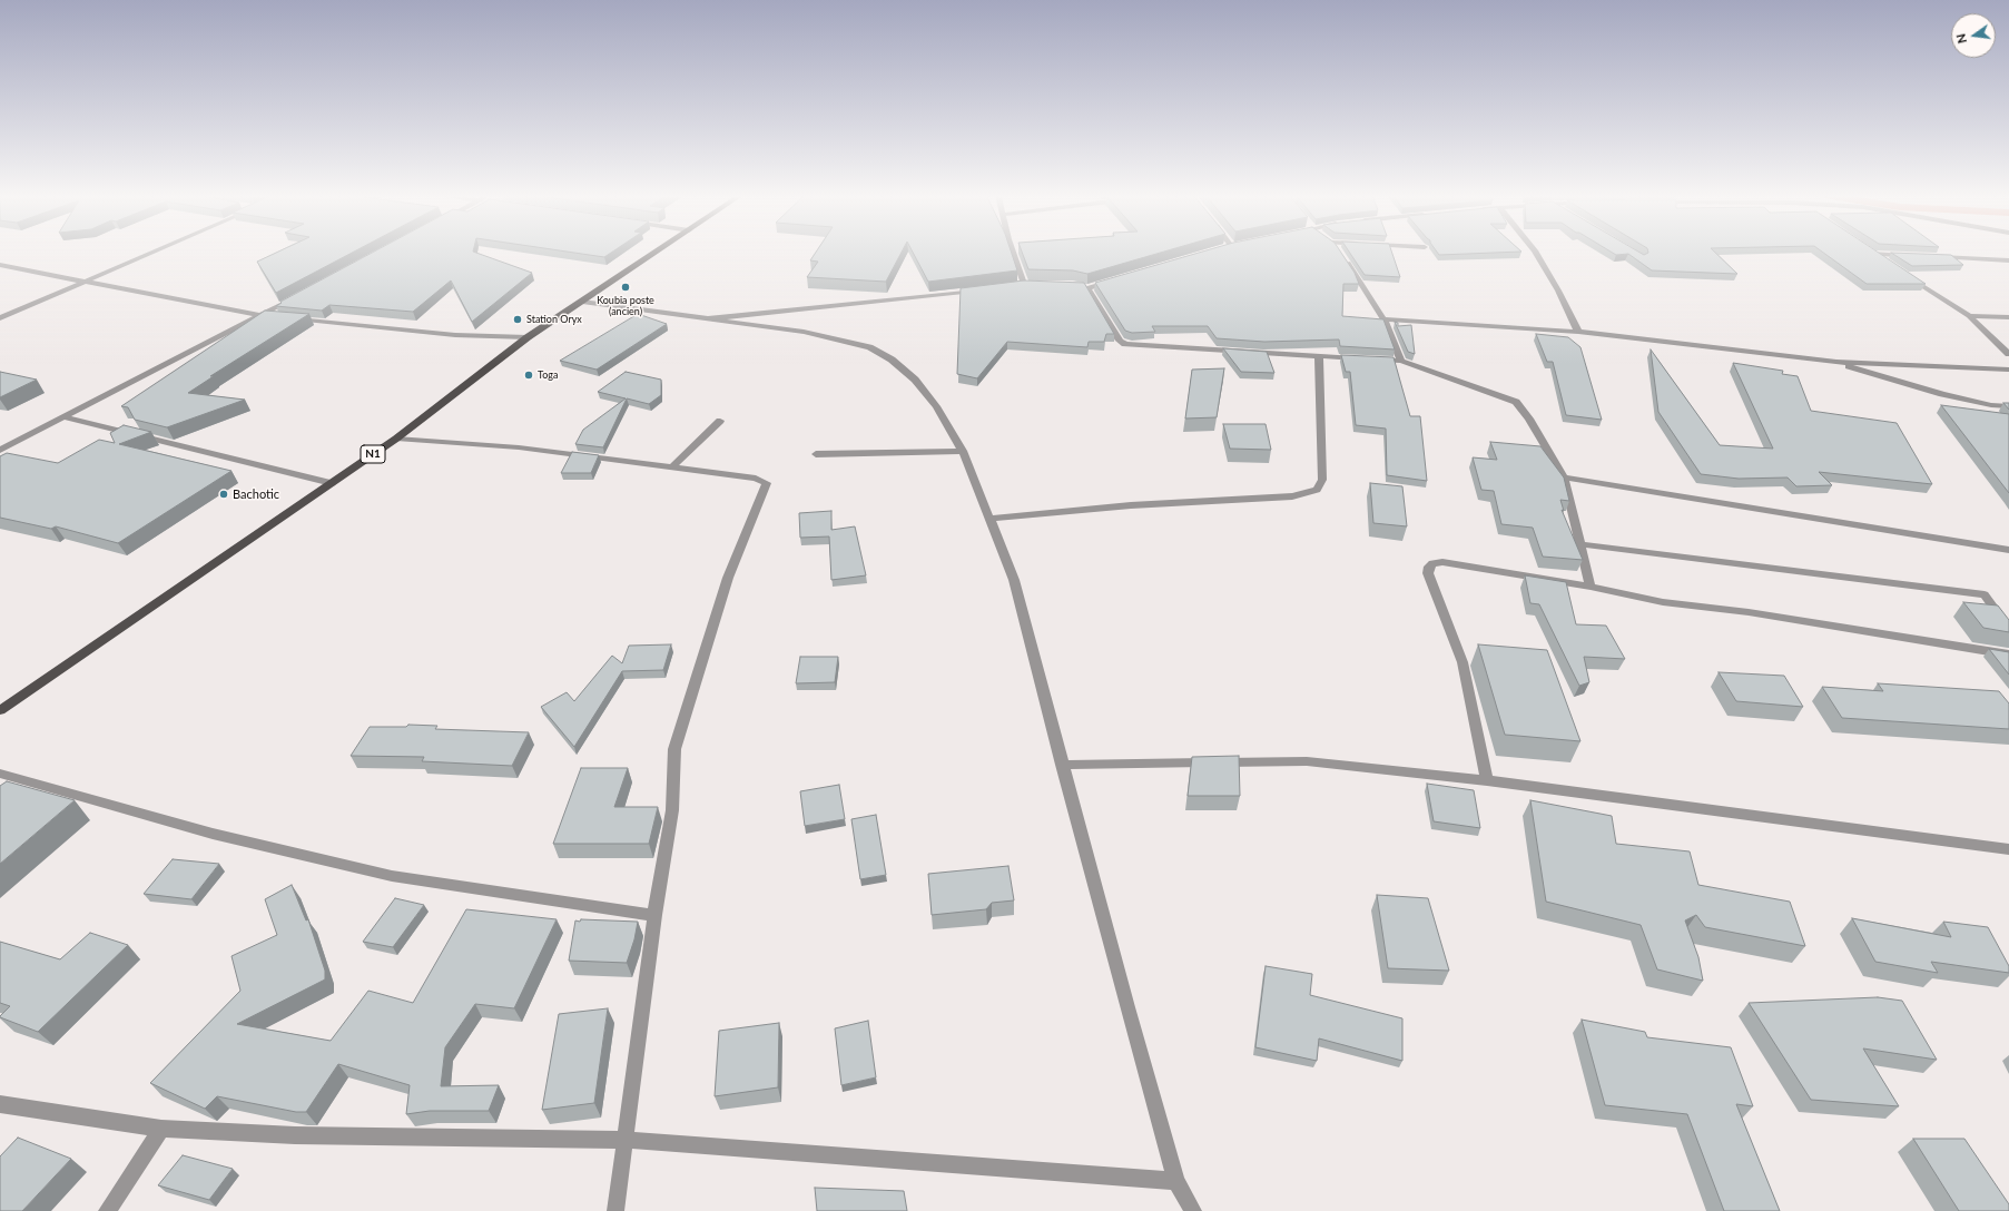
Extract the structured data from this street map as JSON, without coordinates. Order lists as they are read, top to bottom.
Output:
{
  "streets": {
    "main road": ["N1"]
  },
  "places": [
    "Koubia poste (ancien)",
    "Station Oryx",
    "Toga",
    "Bachotic"
  ],
  "north": "left"
}
